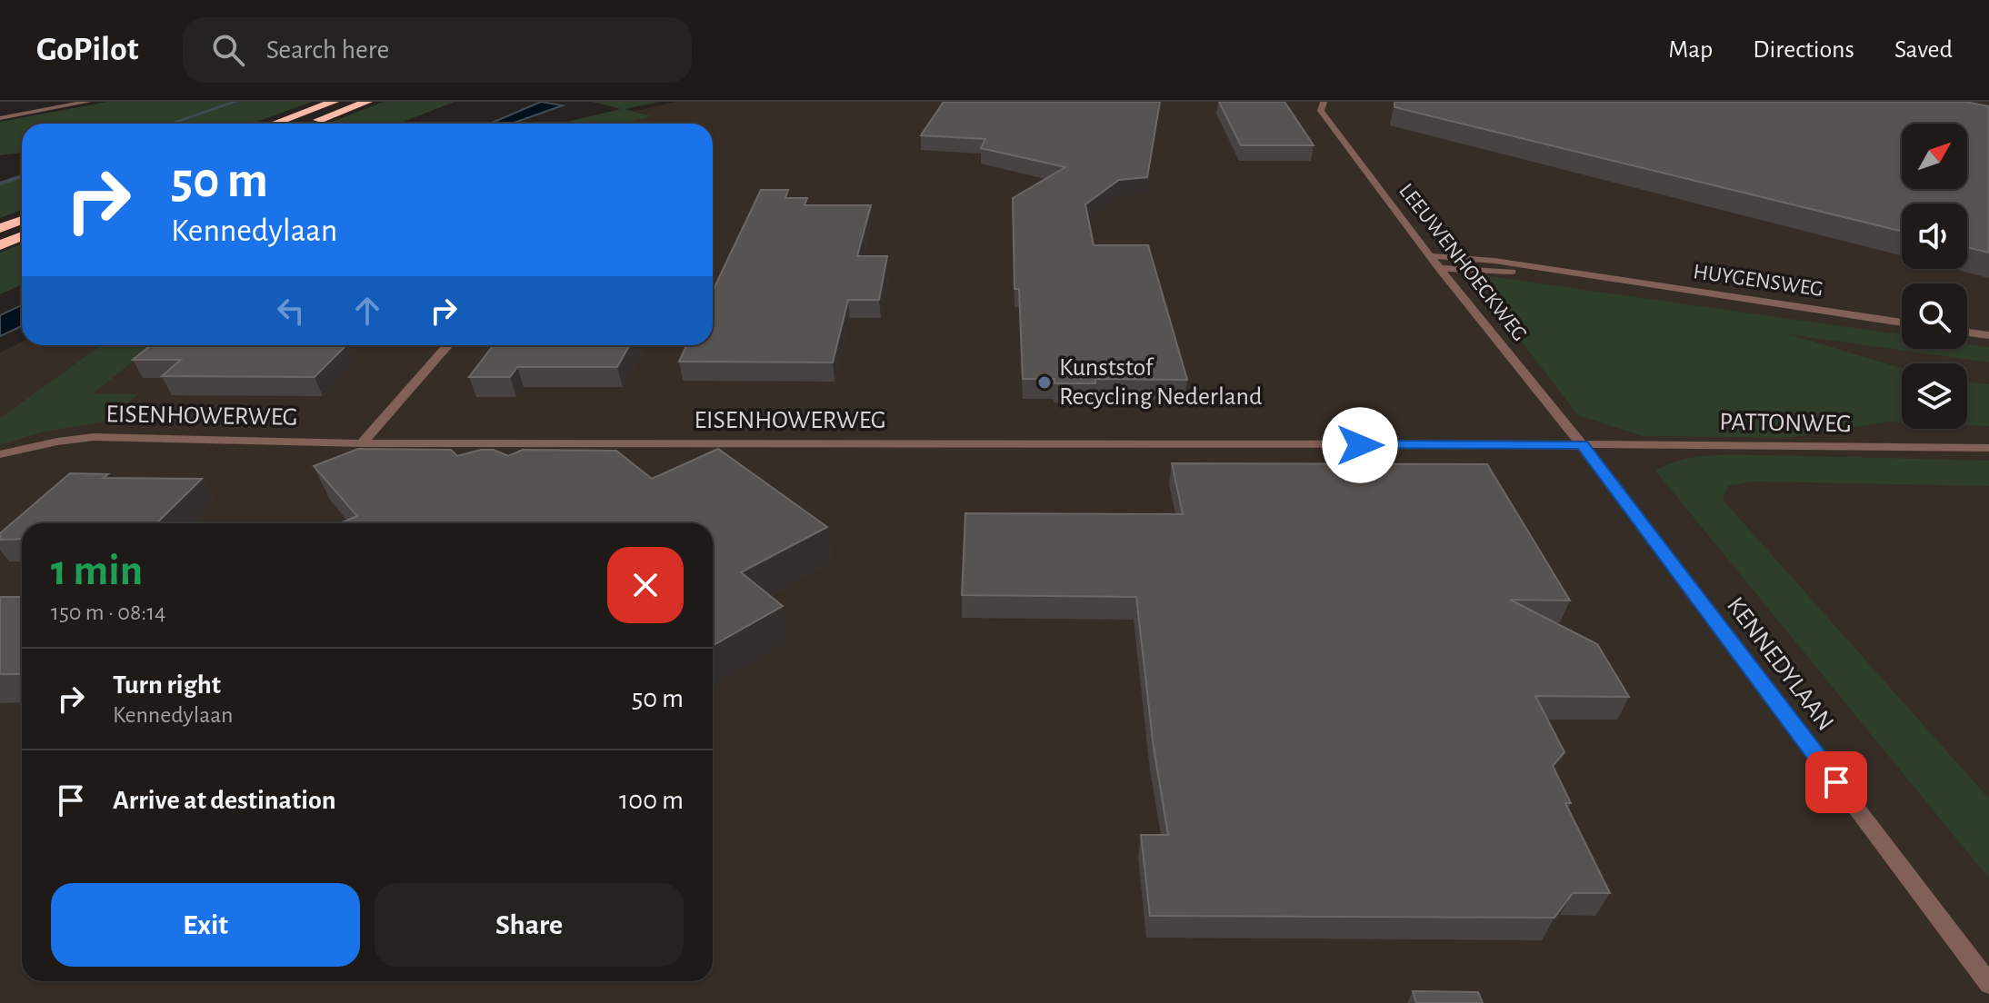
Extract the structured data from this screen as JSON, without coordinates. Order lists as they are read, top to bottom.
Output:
{
  "streets": {
    "street": [
      "LEEUWENHOECKWEG",
      "HUYGENSWEG",
      "EISENHOWERWEG",
      "PATTONWEG",
      "KENNEDYLAAN"
    ]
  },
  "crossings": [
    ["LEEUWENHOECKWEG", "HUYGENSWEG"],
    ["LEEUWENHOECKWEG", "EISENHOWERWEG"],
    ["LEEUWENHOECKWEG", "PATTONWEG"],
    ["LEEUWENHOECKWEG", "KENNEDYLAAN"],
    ["EISENHOWERWEG", "PATTONWEG"],
    ["EISENHOWERWEG", "KENNEDYLAAN"],
    ["PATTONWEG", "KENNEDYLAAN"]
  ],
  "places": ["Kunststof Recycling Nederland"],
  "north": "top right",
  "page": {
    "header": "GoPilot",
    "search": "Search here",
    "nav": ["Map", "Directions", "Saved"],
    "turn": ["50 m", "Kennedylaan"],
    "heading": ["1 min", "150 m · 08:14"],
    "list": [
      {
        "name": "Turn right",
        "note": "Kennedylaan",
        "value": "50 m"
      },
      {
        "name": "Arrive at destination",
        "value": "100 m"
      }
    ],
    "buttons": ["Exit", "Share"]
  }
}
